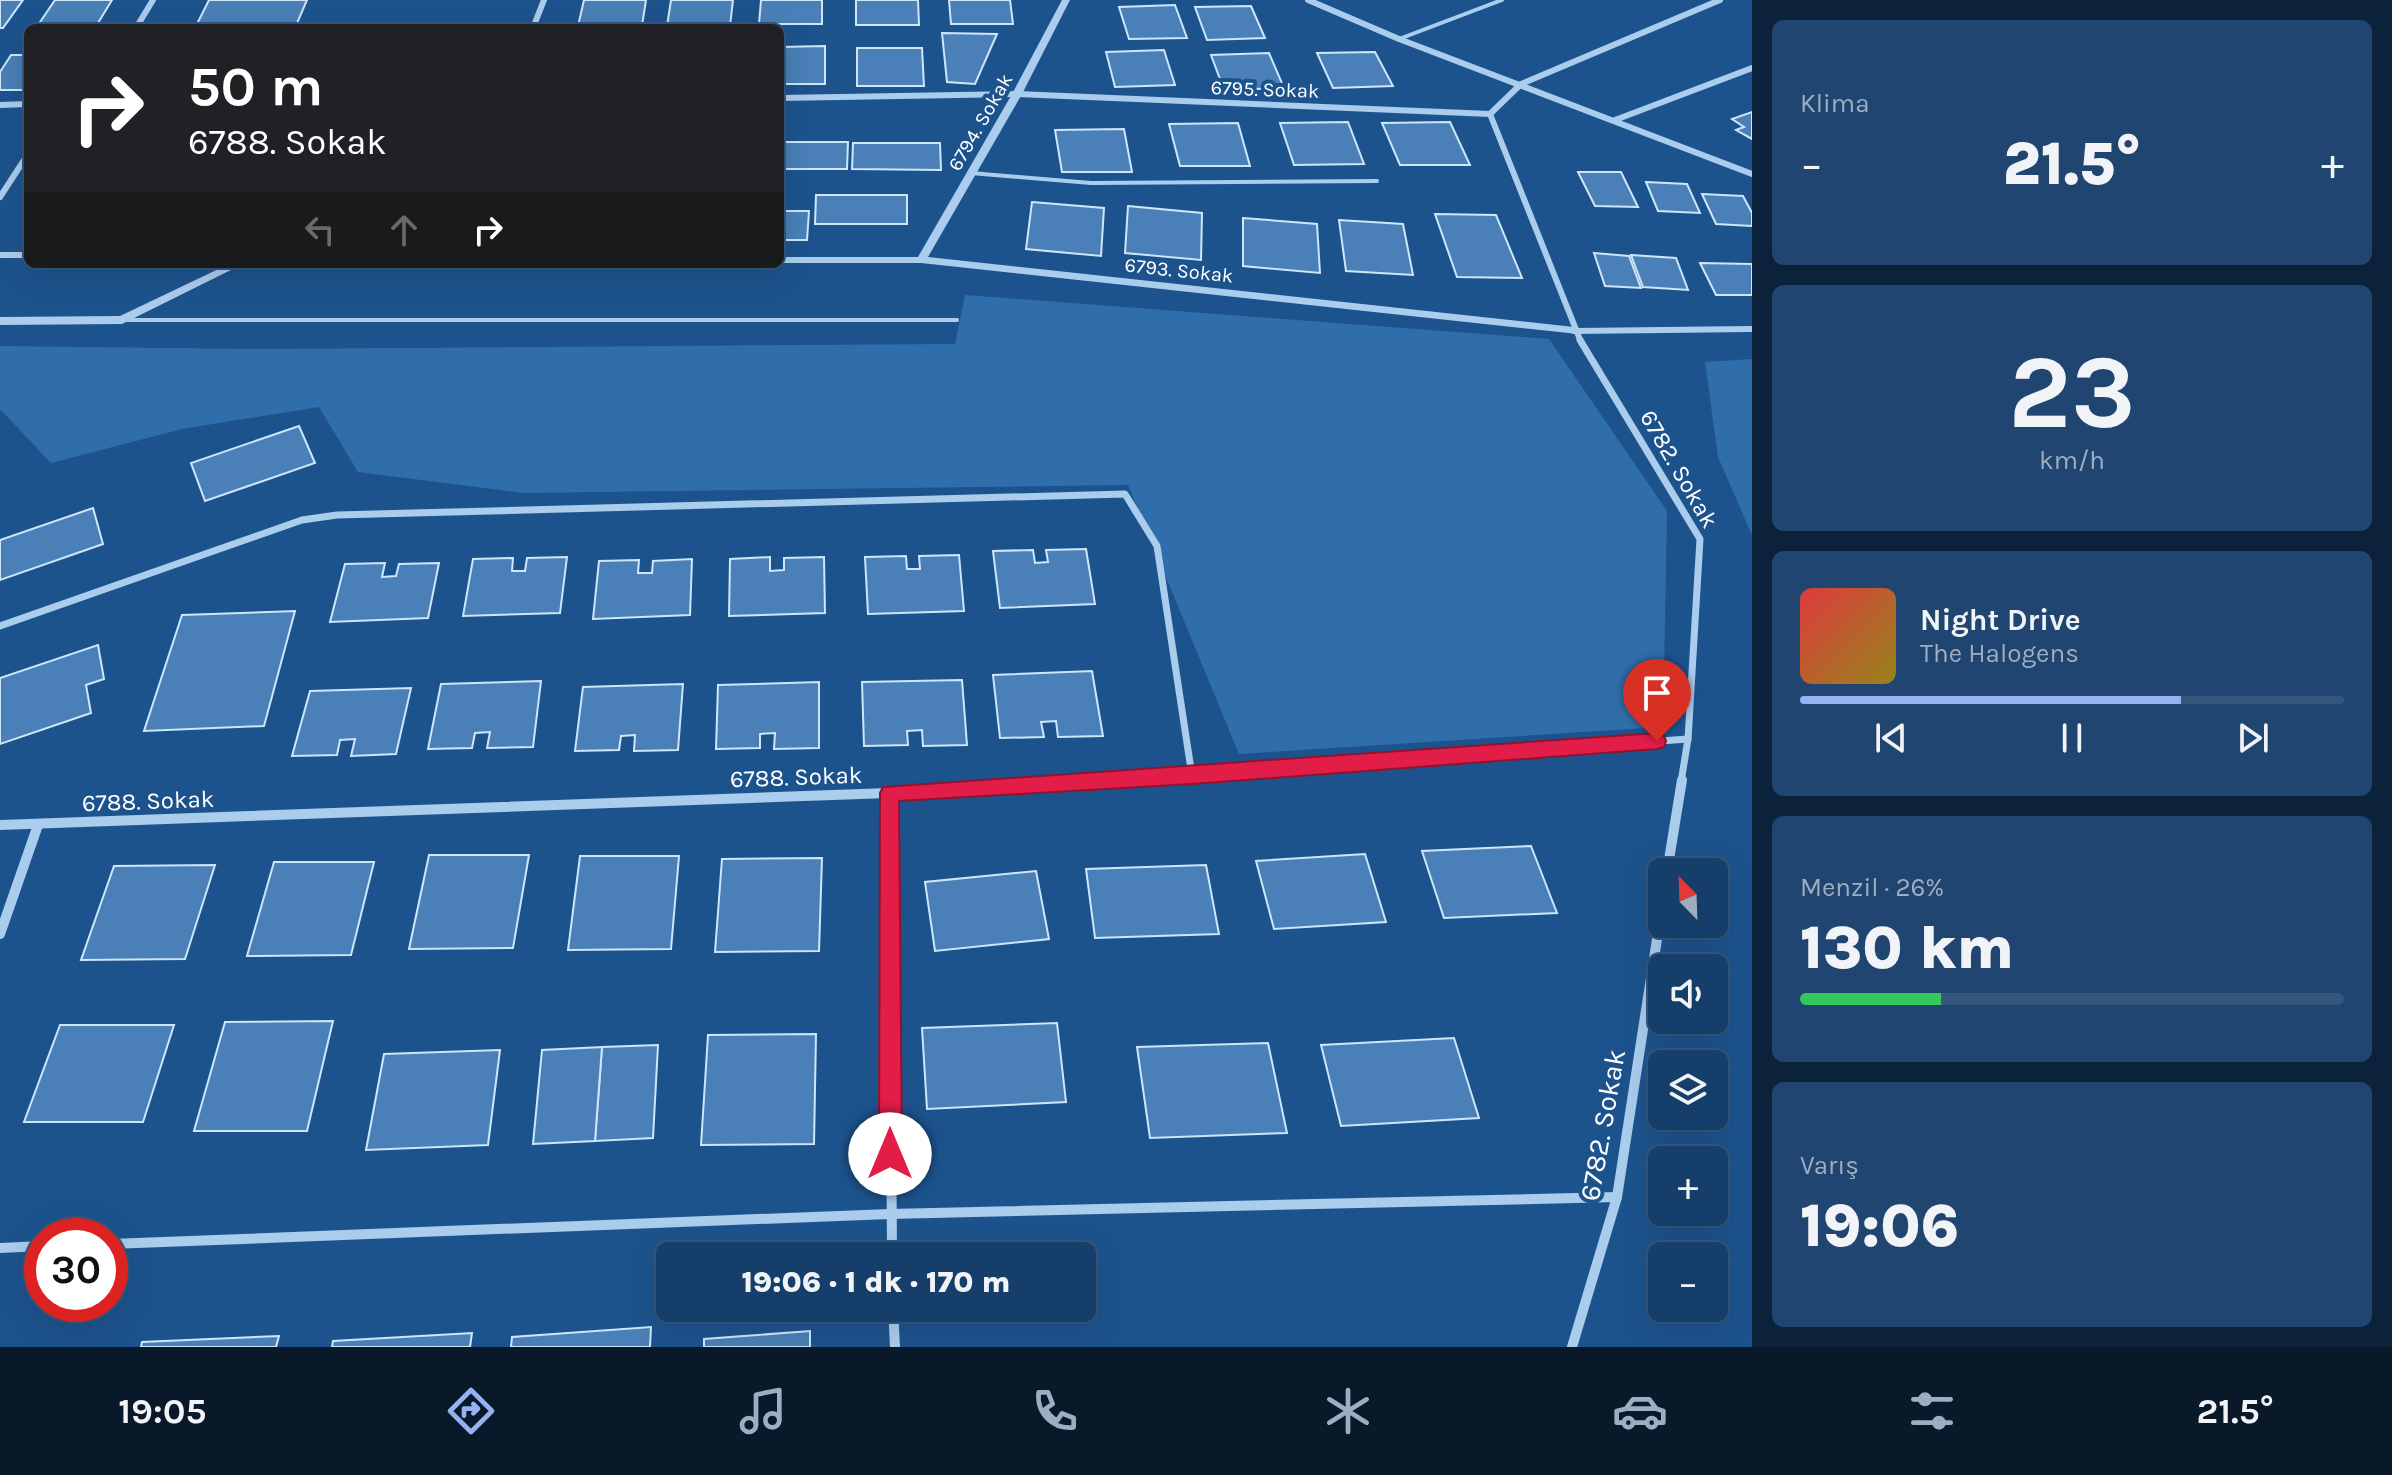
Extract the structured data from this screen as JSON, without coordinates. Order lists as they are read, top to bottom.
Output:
{
  "streets": {
    "street": [
      "6795. Sokak",
      "6794. Sokak",
      "6793. Sokak",
      "6782. Sokak",
      "6788. Sokak"
    ]
  },
  "crossings": [
    ["6795. Sokak", "6794. Sokak"],
    ["6795. Sokak", "6782. Sokak"],
    ["6794. Sokak", "6793. Sokak"],
    ["6793. Sokak", "6782. Sokak"],
    ["6782. Sokak", "6788. Sokak"]
  ],
  "north": "top left",
  "page": {
    "tile": [
      "Klima",
      ["23", "km/h"],
      ["Menzil · 26%", "130 km"],
      ["Varış", "19:06"]
    ],
    "turn": ["50 m", "6788. Sokak"],
    "heat": ["−", "21.5°", "+"],
    "song": ["Night Drive", "The Halogens"],
    "map_buttons": ["+", "−"],
    "limit": "30",
    "trip": "19:06 · 1 dk · 170 m",
    "tabs": ["19:05", "21.5°"]
  }
}
